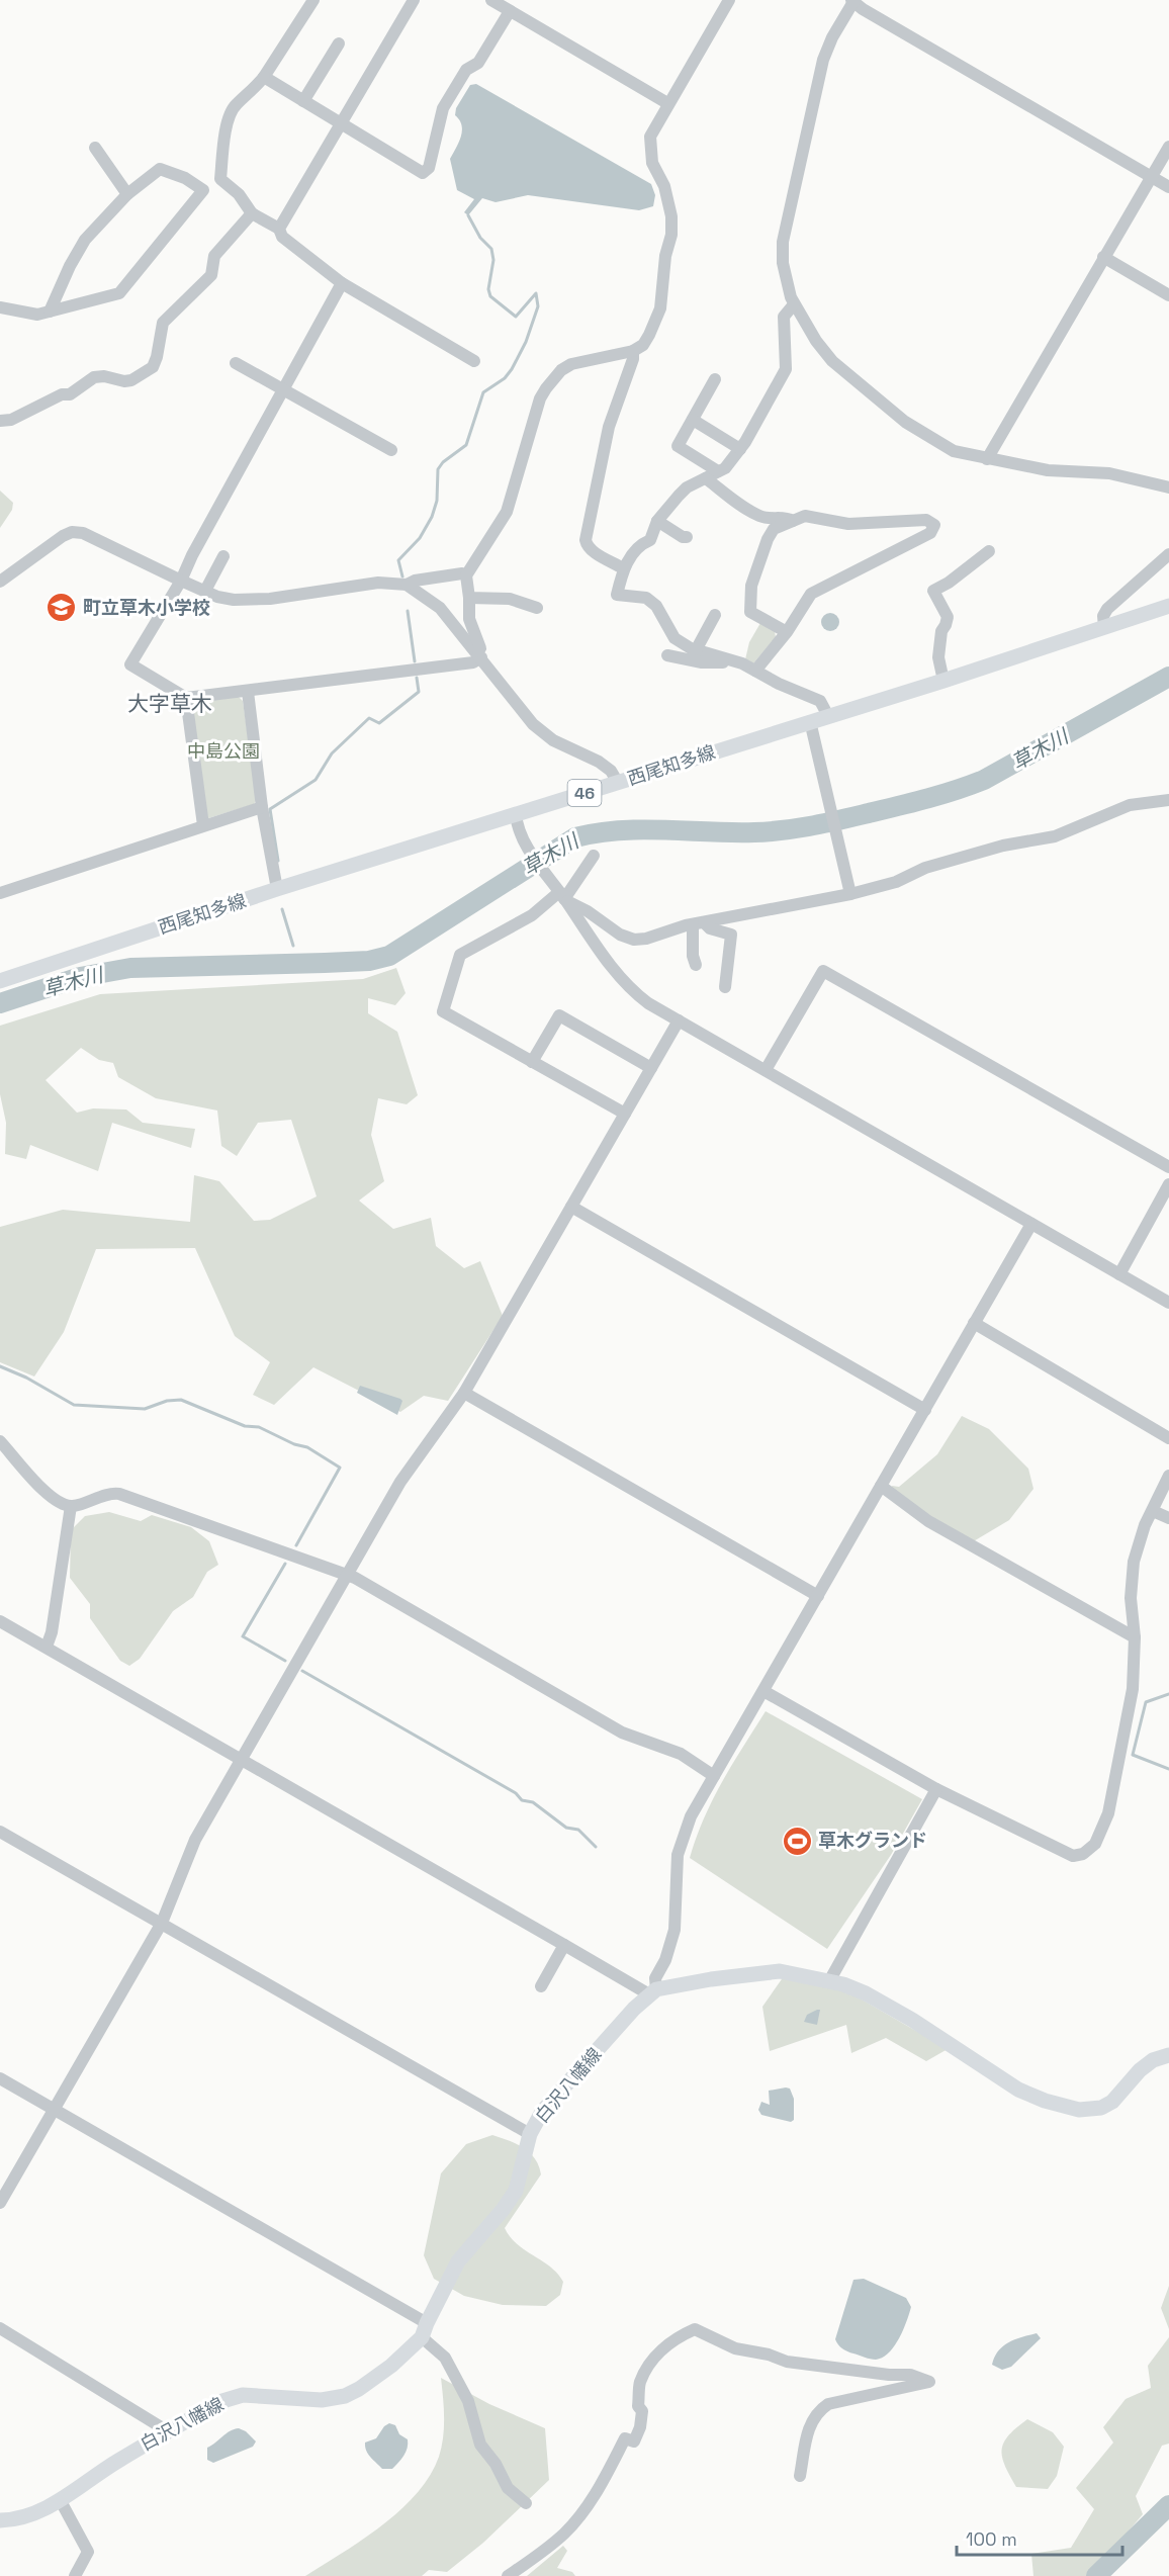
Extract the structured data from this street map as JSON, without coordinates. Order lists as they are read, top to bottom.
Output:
{
  "streets": {
    "main road": ["西尾知多線", "46", "白沢八幡線"]
  },
  "districts": ["大字草木"],
  "water": ["草木川"],
  "parks": ["中島公園"],
  "places": {
    "school or university": ["町立草木小学校"],
    "sports": ["草木グランド"]
  },
  "scale_bar": "100 m"
}
